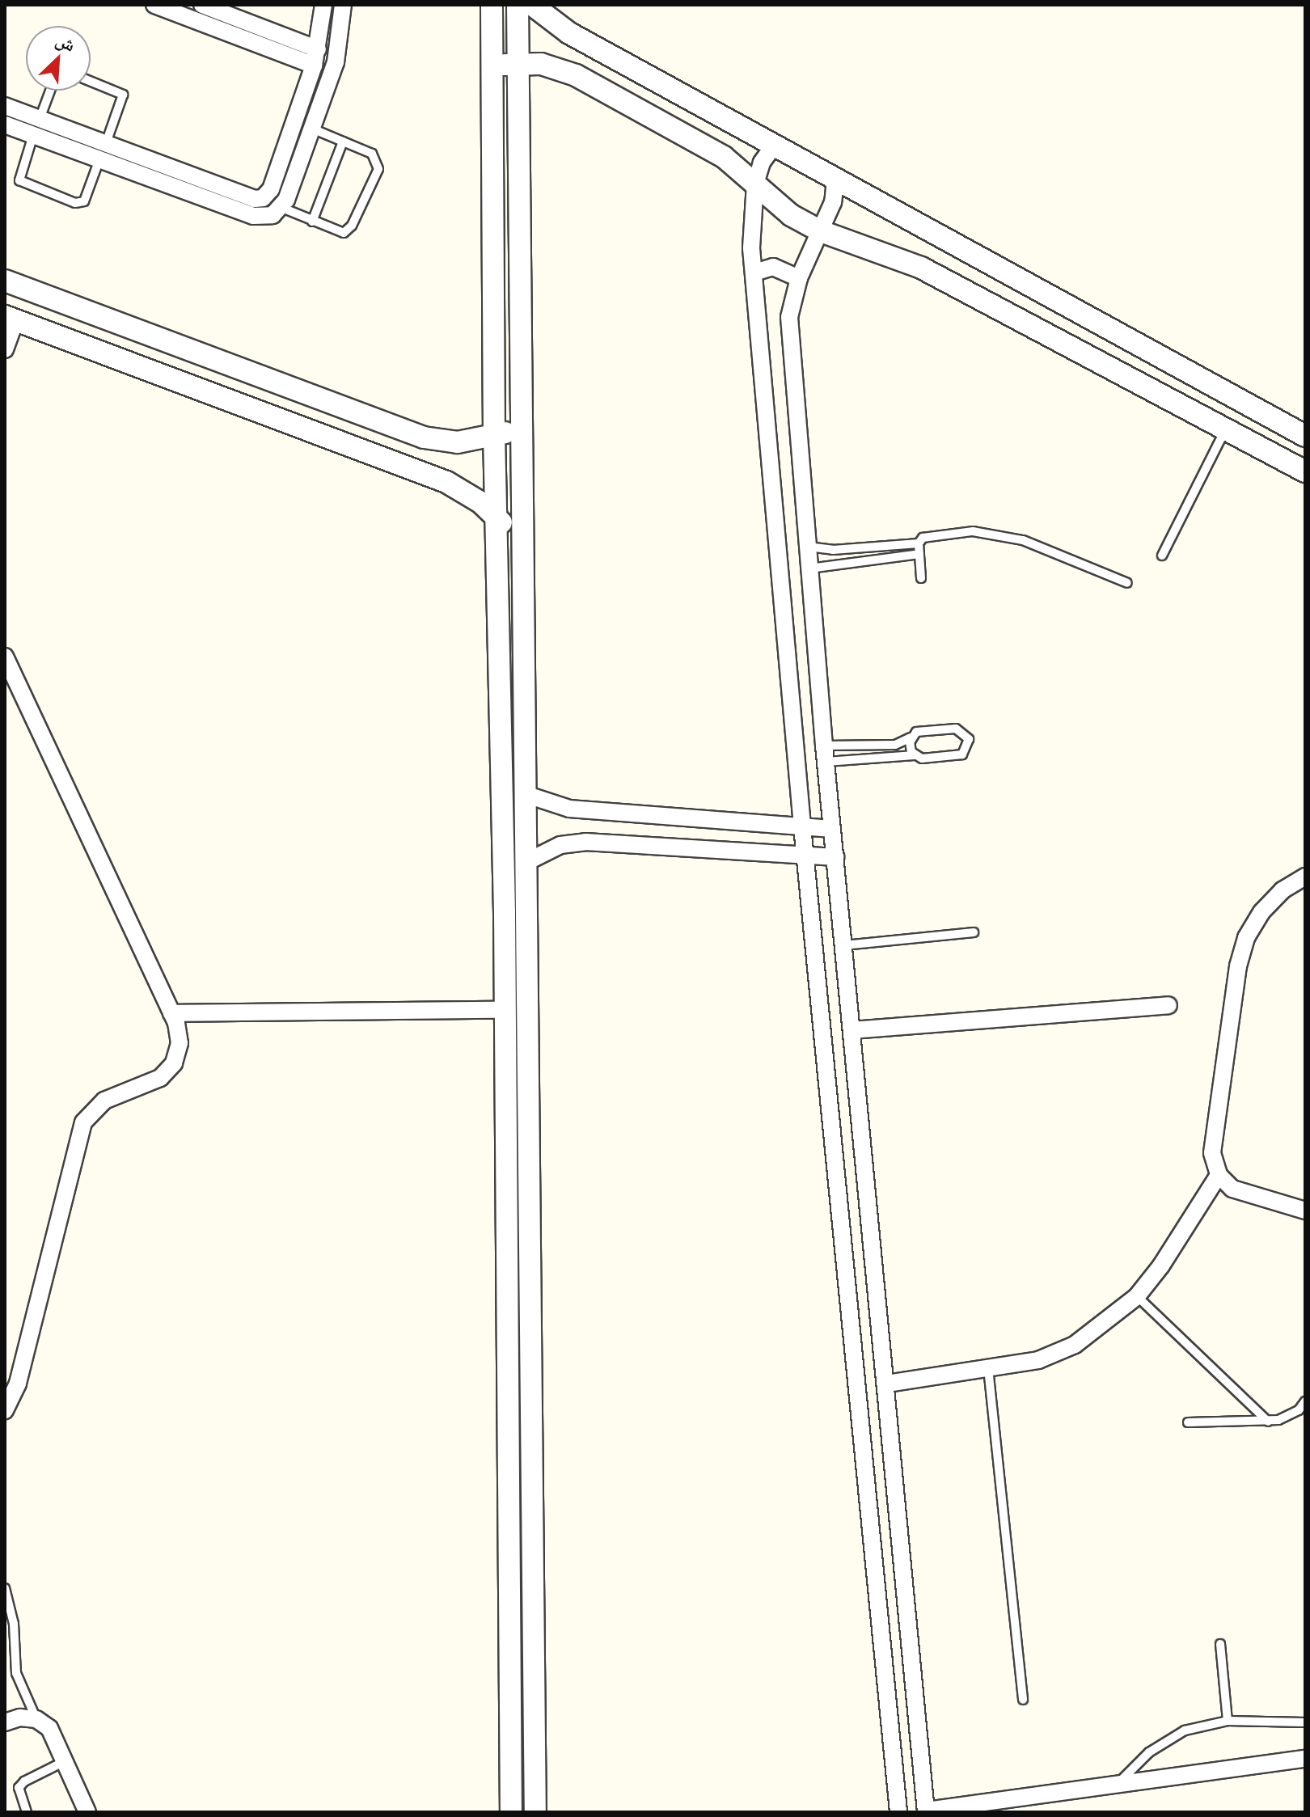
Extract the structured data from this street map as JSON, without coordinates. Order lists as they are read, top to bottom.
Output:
{
  "north": "top right"
}
